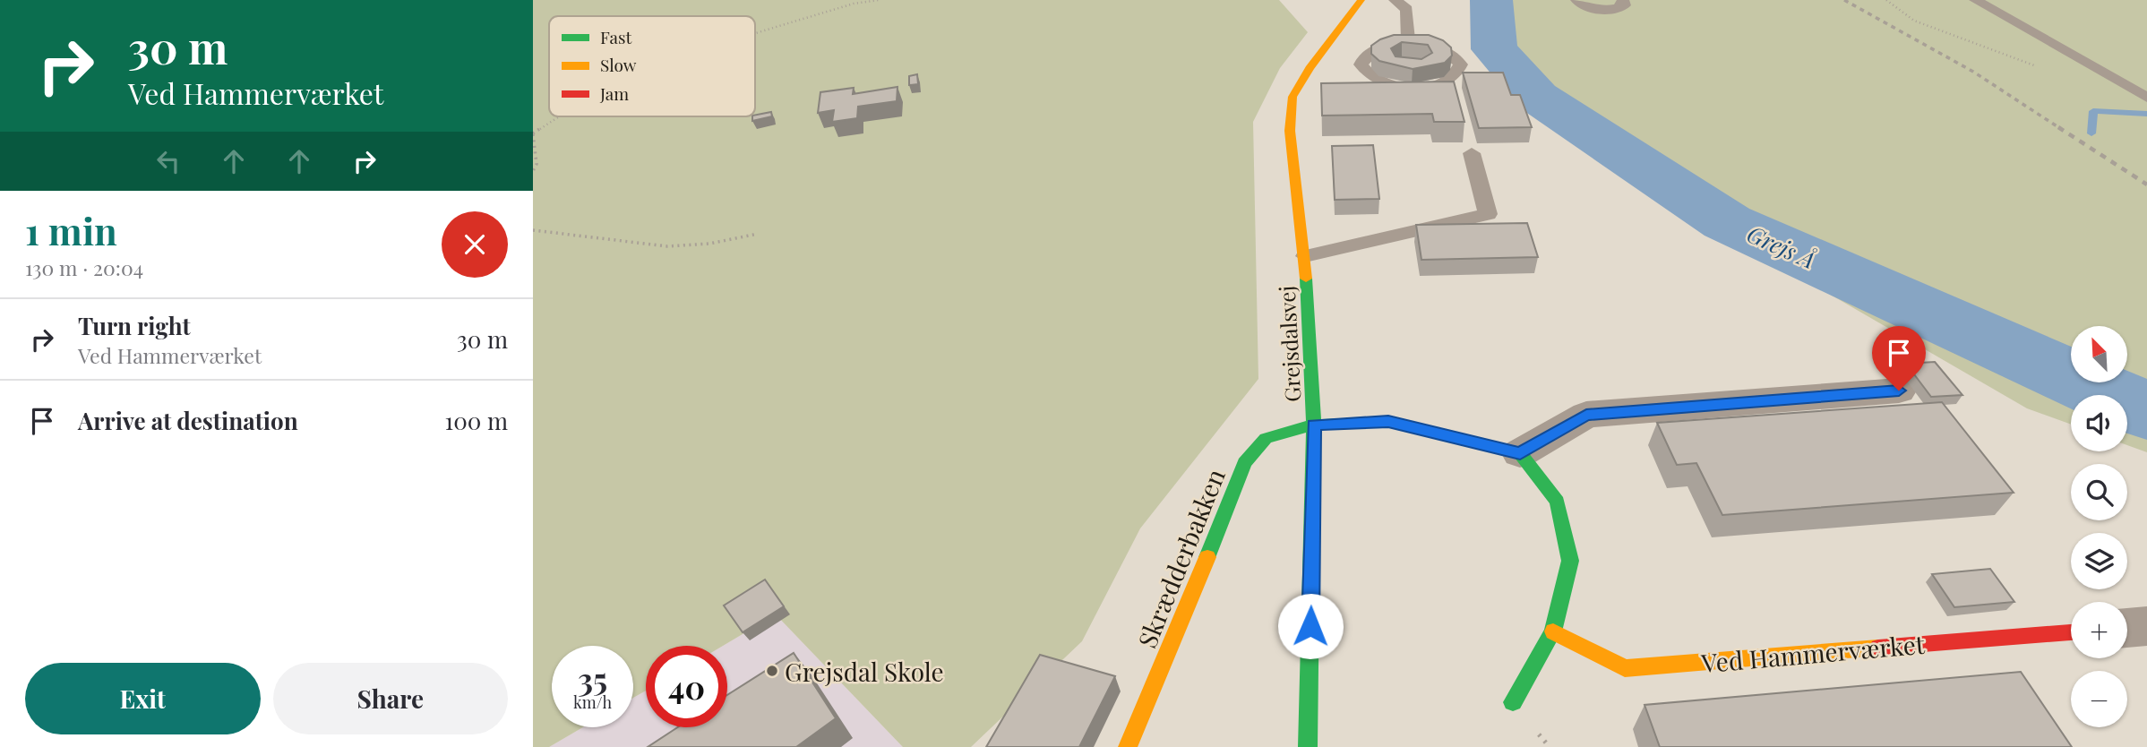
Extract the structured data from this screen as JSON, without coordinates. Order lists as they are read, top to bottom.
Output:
{
  "streets": {
    "street": ["Grejsdalsvej", "Skrædderbakken", "Ved Hammerværket"]
  },
  "crossings": [
    ["Grejsdalsvej", "Skrædderbakken"]
  ],
  "water": ["Grejs Å"],
  "places": ["Grejsdal Skole"],
  "legend": ["Fast", "Slow", "Jam"],
  "north": "top left",
  "page": {
    "turn": ["30 m", "Ved Hammerværket"],
    "heading": ["1 min", "130 m · 20:04"],
    "list": [
      {
        "name": "Turn right",
        "note": "Ved Hammerværket",
        "value": "30 m"
      },
      {
        "name": "Arrive at destination",
        "value": "100 m"
      }
    ],
    "map_buttons": ["+", "−"],
    "speed": "35 km/h",
    "limit": "40",
    "buttons": ["Exit", "Share"]
  }
}
